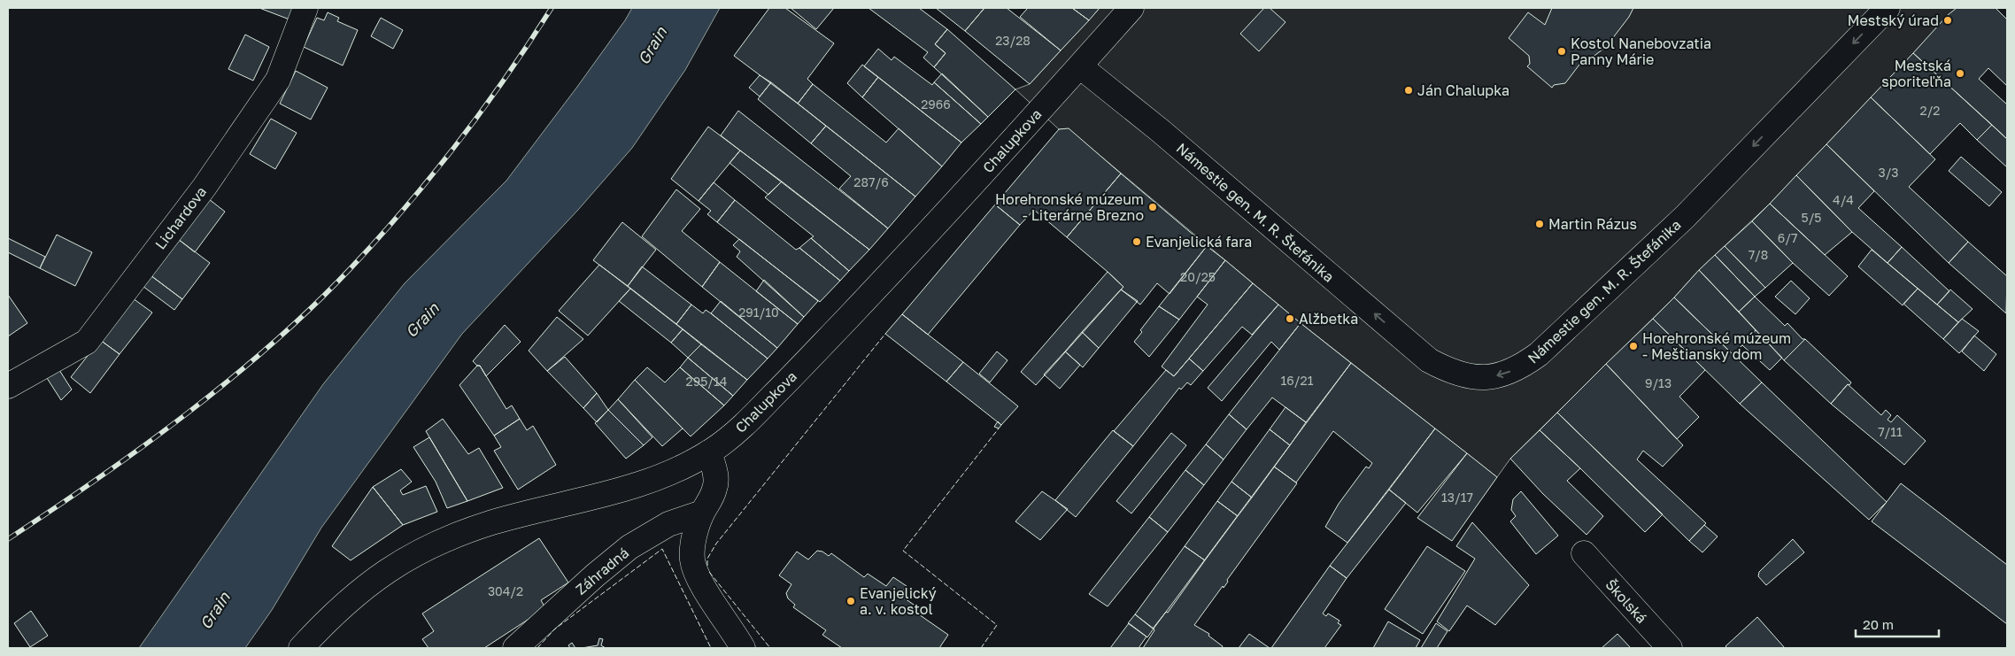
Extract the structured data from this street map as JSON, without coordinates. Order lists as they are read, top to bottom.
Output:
{
  "streets": {
    "street": [
      "Chalupkova",
      "Námestie gen. M. R. Štefánika",
      "Lichardova",
      "Záhradná",
      "Školská"
    ]
  },
  "crossings": [
    ["Chalupkova", "Námestie gen. M. R. Štefánika"]
  ],
  "water": ["Grain"],
  "places": [
    "Mestský úrad",
    "Kostol Nanebovzatia Panny Márie",
    "Mestská sporiteľňa",
    "Ján Chalupka",
    "Horehronské múzeum - Literárne Brezno",
    "Martin Rázus",
    "Evanjelická fara",
    "Alžbetka",
    "Horehronské múzeum - Meštiansky dom",
    "Evanjelický a. v. kostol"
  ],
  "house_numbers": [
    "23/28",
    "2966",
    "2/2",
    "3/3",
    "287/6",
    "4/4",
    "5/5",
    "6/7",
    "7/8",
    "20/25",
    "291/10",
    "16/21",
    "295/14",
    "9/13",
    "7/11",
    "13/17",
    "304/2"
  ],
  "scale_bar": "20 m"
}
